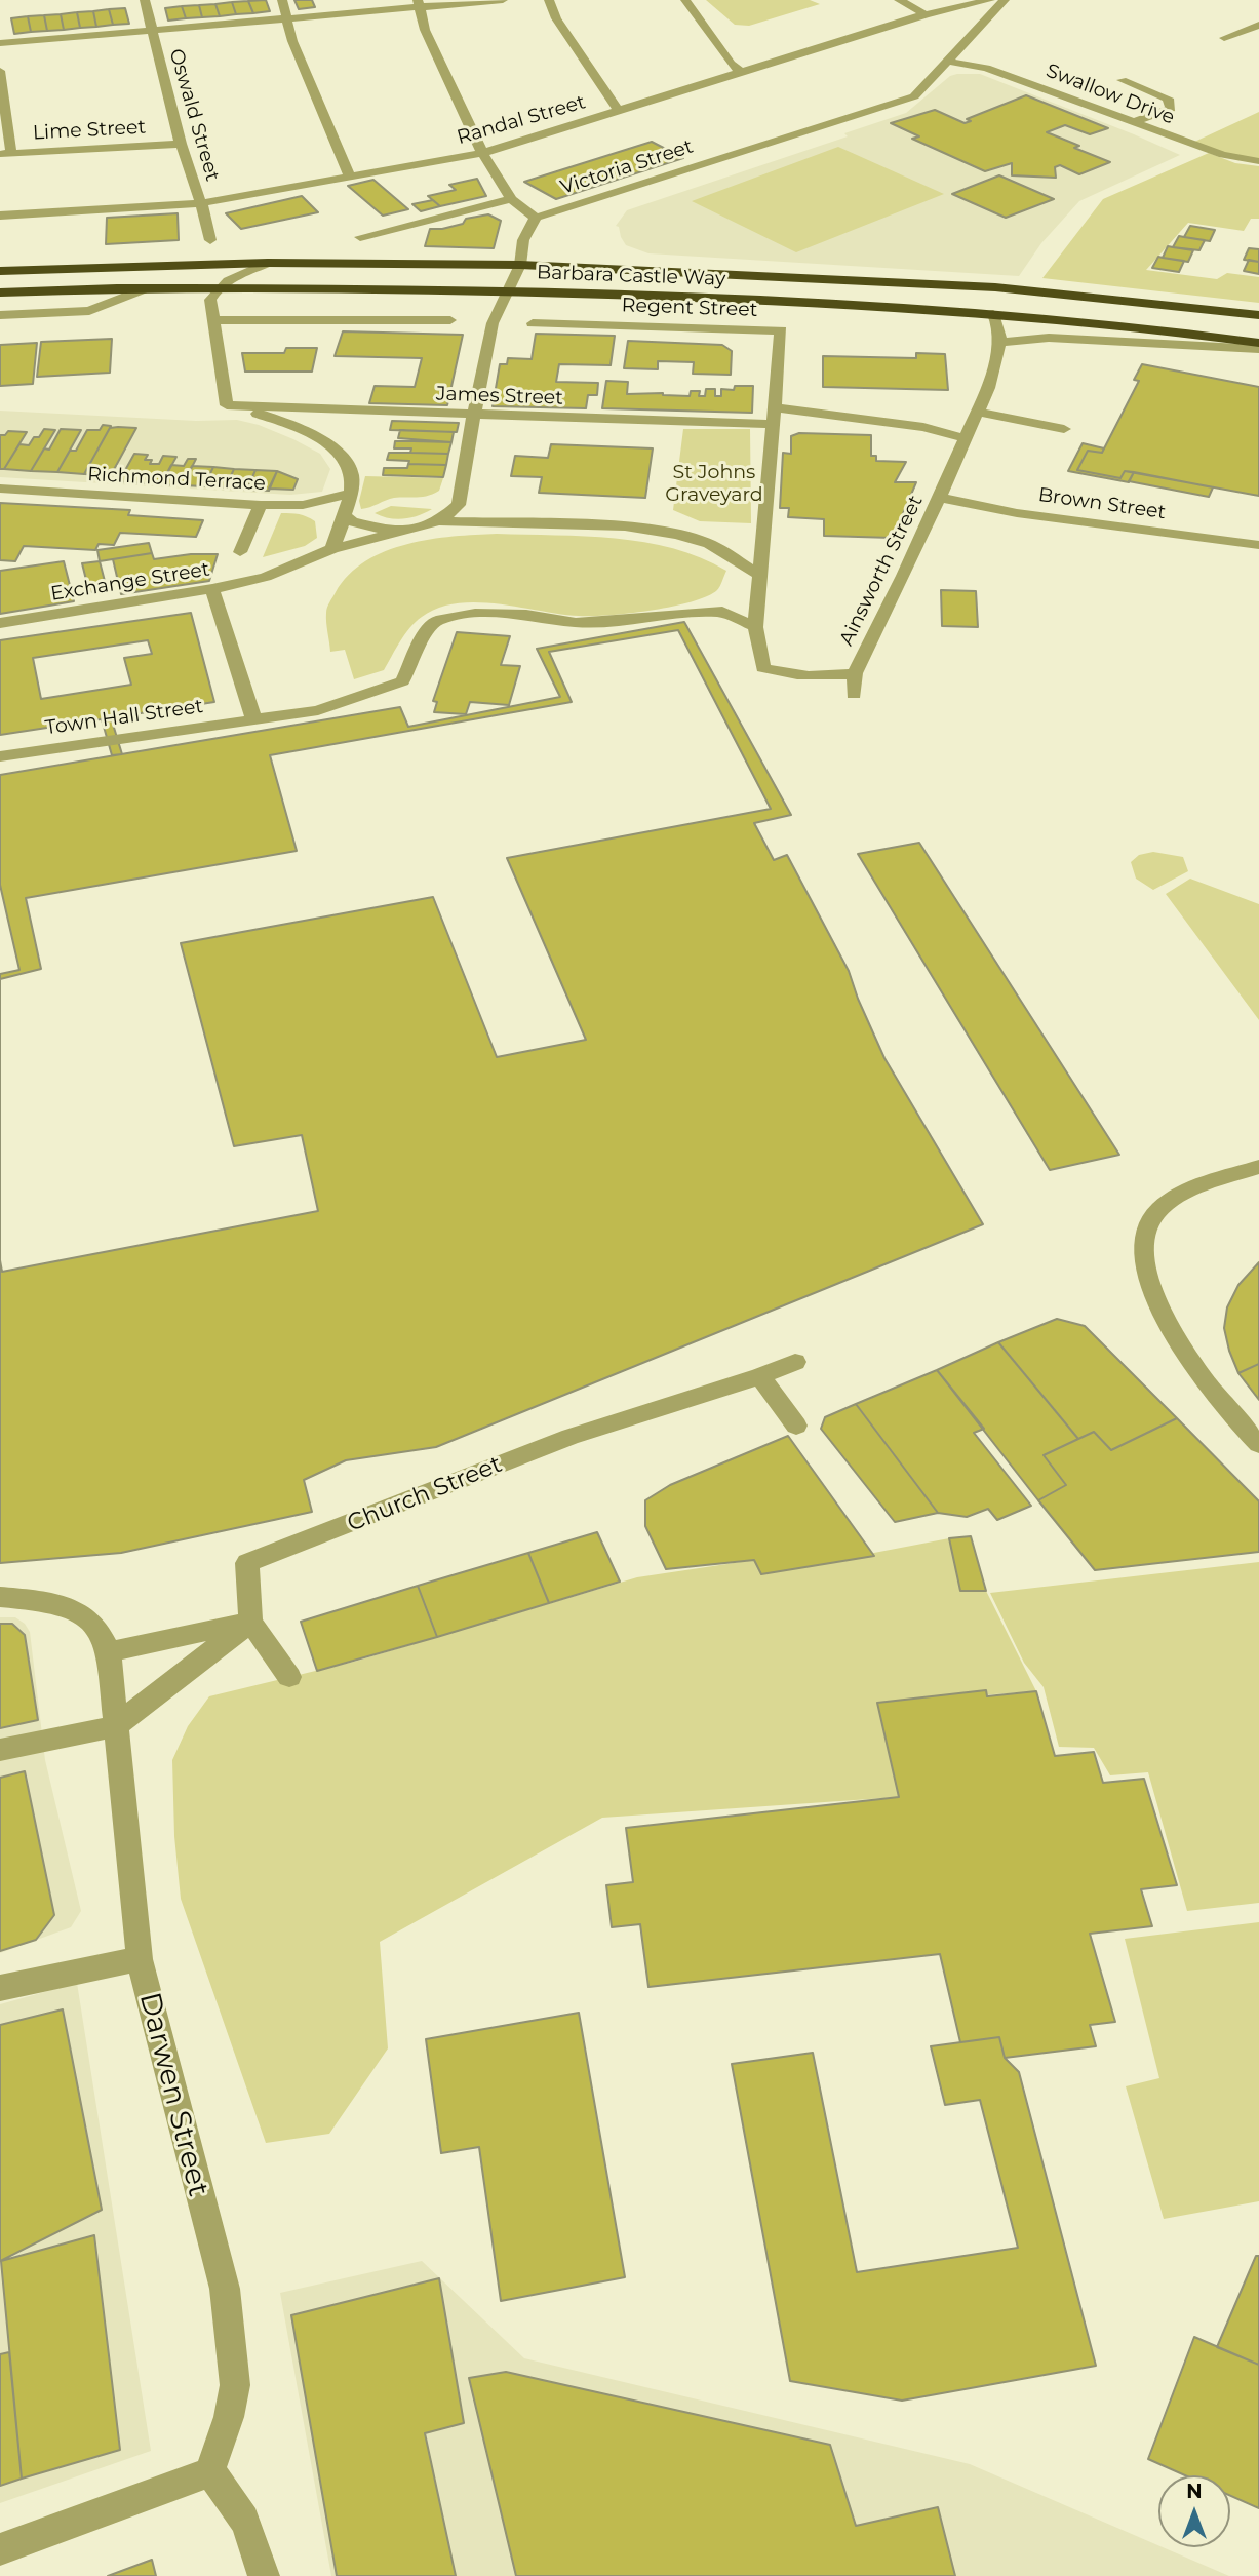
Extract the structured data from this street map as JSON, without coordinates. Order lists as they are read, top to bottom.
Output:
{
  "streets": {
    "highway": ["Barbara Castle Way"],
    "street": [
      "Swallow Drive",
      "Oswald Street",
      "Randal Street",
      "Lime Street",
      "Victoria Street",
      "Regent Street",
      "James Street",
      "Richmond Terrace",
      "Brown Street",
      "Ainsworth Street",
      "Exchange Street",
      "Town Hall Street",
      "Church Street",
      "Darwen Street"
    ]
  },
  "crossings": [
    ["Swallow Drive", "Victoria Street"],
    ["Oswald Street", "Randal Street"],
    ["Oswald Street", "Lime Street"],
    ["Victoria Street", "Barbara Castle Way"],
    ["Victoria Street", "James Street"],
    ["Victoria Street", "Exchange Street"],
    ["Barbara Castle Way", "Ainsworth Street"],
    ["Regent Street", "Ainsworth Street"],
    ["James Street", "Ainsworth Street"],
    ["Brown Street", "Ainsworth Street"],
    ["Ainsworth Street", "Exchange Street"],
    ["Ainsworth Street", "Town Hall Street"]
  ],
  "parks": ["St Johns Graveyard"],
  "north": "top"
}
